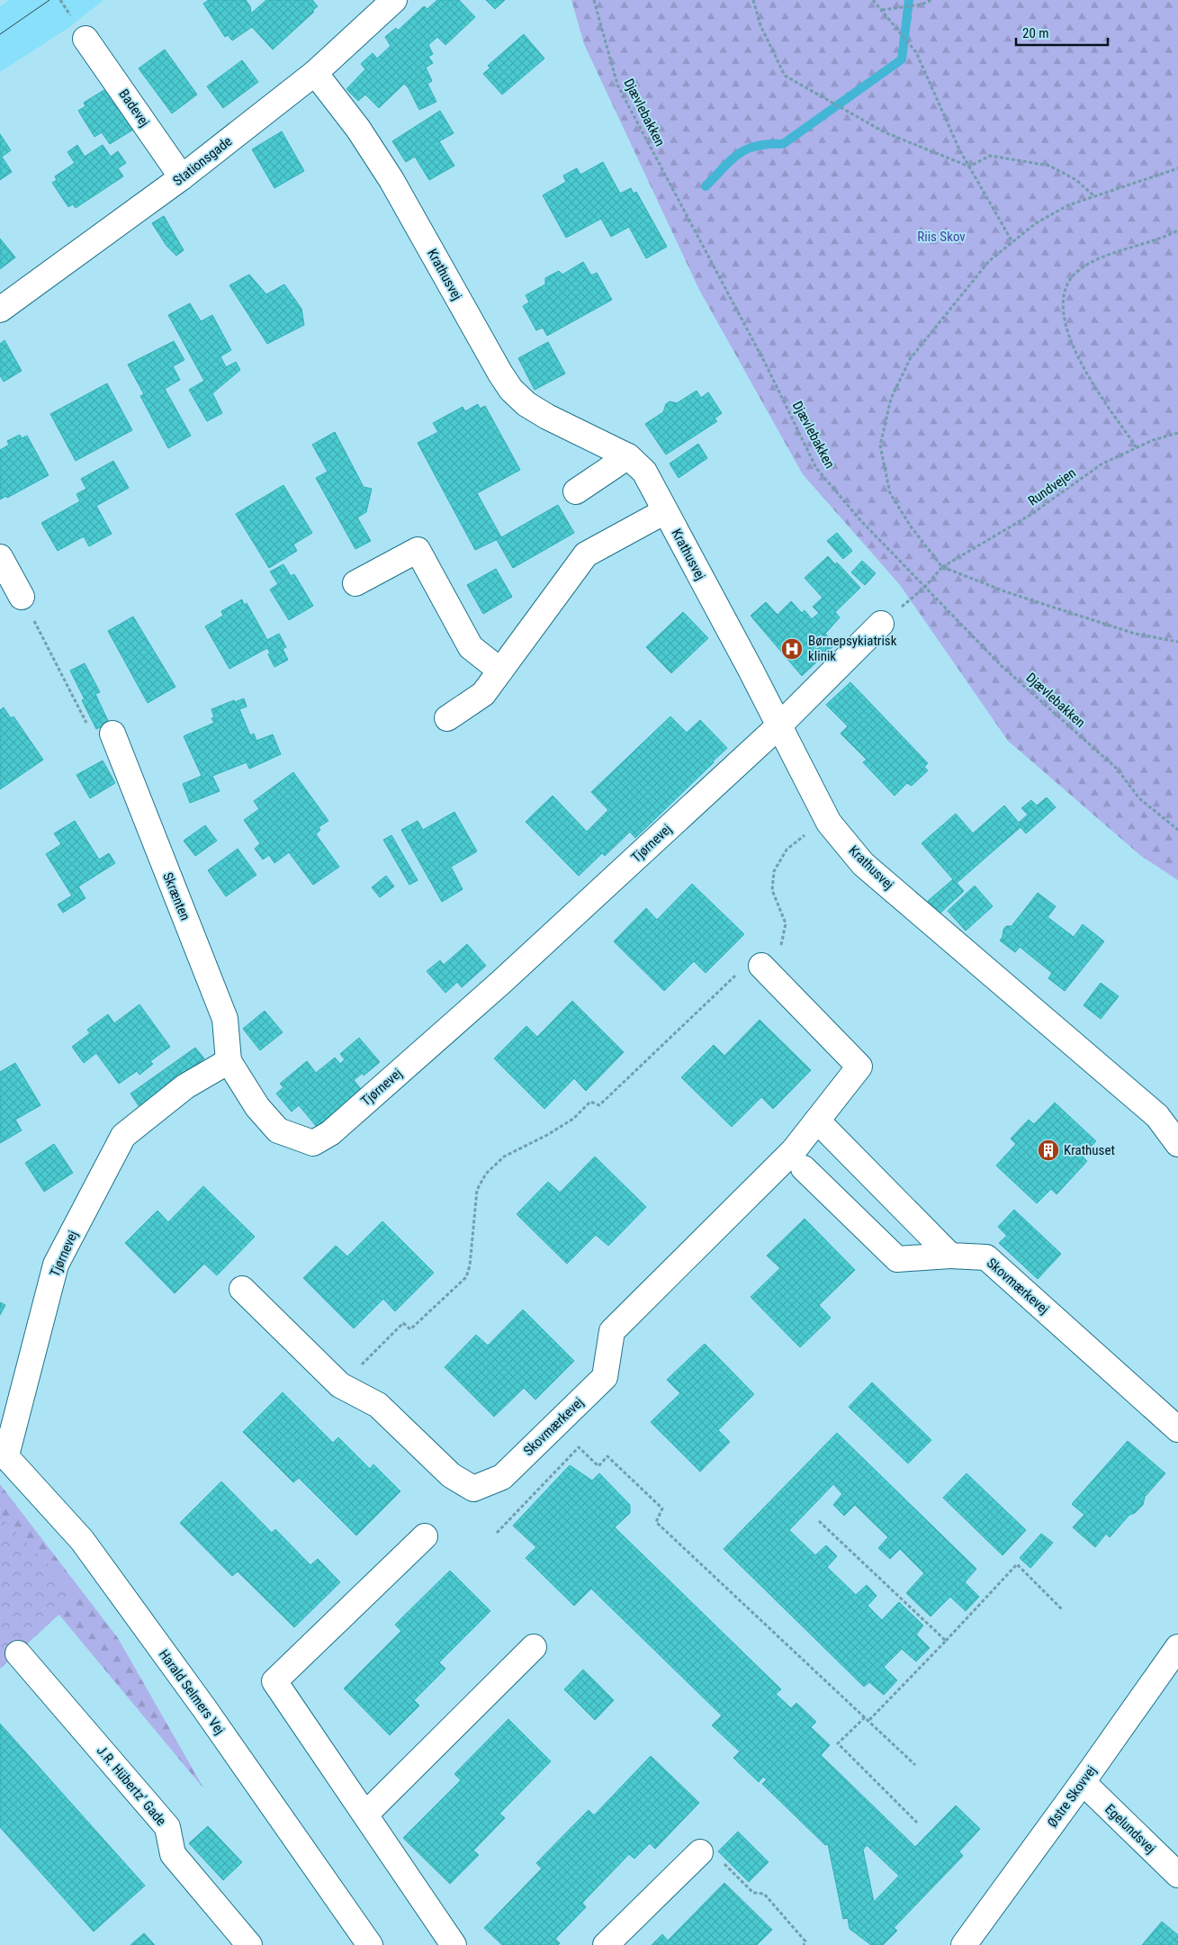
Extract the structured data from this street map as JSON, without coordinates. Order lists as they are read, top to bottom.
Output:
{
  "streets": {
    "street": [
      "Badevej",
      "Stationsgade",
      "Krathusvej",
      "Tjørnevej",
      "Skrænten",
      "Skovmærkevej",
      "Harald Selmers Vej",
      "J.R. Hübertz' Gade",
      "Østre Skovvej",
      "Egelundsvej"
    ],
    "path": ["Djævlebakken", "Rundvejen"]
  },
  "crossings": [
    ["Badevej", "Stationsgade"],
    ["Djævlebakken", "Rundvejen"],
    ["Stationsgade", "Krathusvej"],
    ["Krathusvej", "Tjørnevej"],
    ["Rundvejen", "Tjørnevej"],
    ["Tjørnevej", "Skrænten"],
    ["Tjørnevej", "Harald Selmers Vej"],
    ["Østre Skovvej", "Egelundsvej"]
  ],
  "parks": ["Riis Skov"],
  "places": {
    "hospital": ["Børnepsykiatrisk klinik"],
    "building": ["Krathuset"]
  },
  "scale_bar": "20 m"
}
